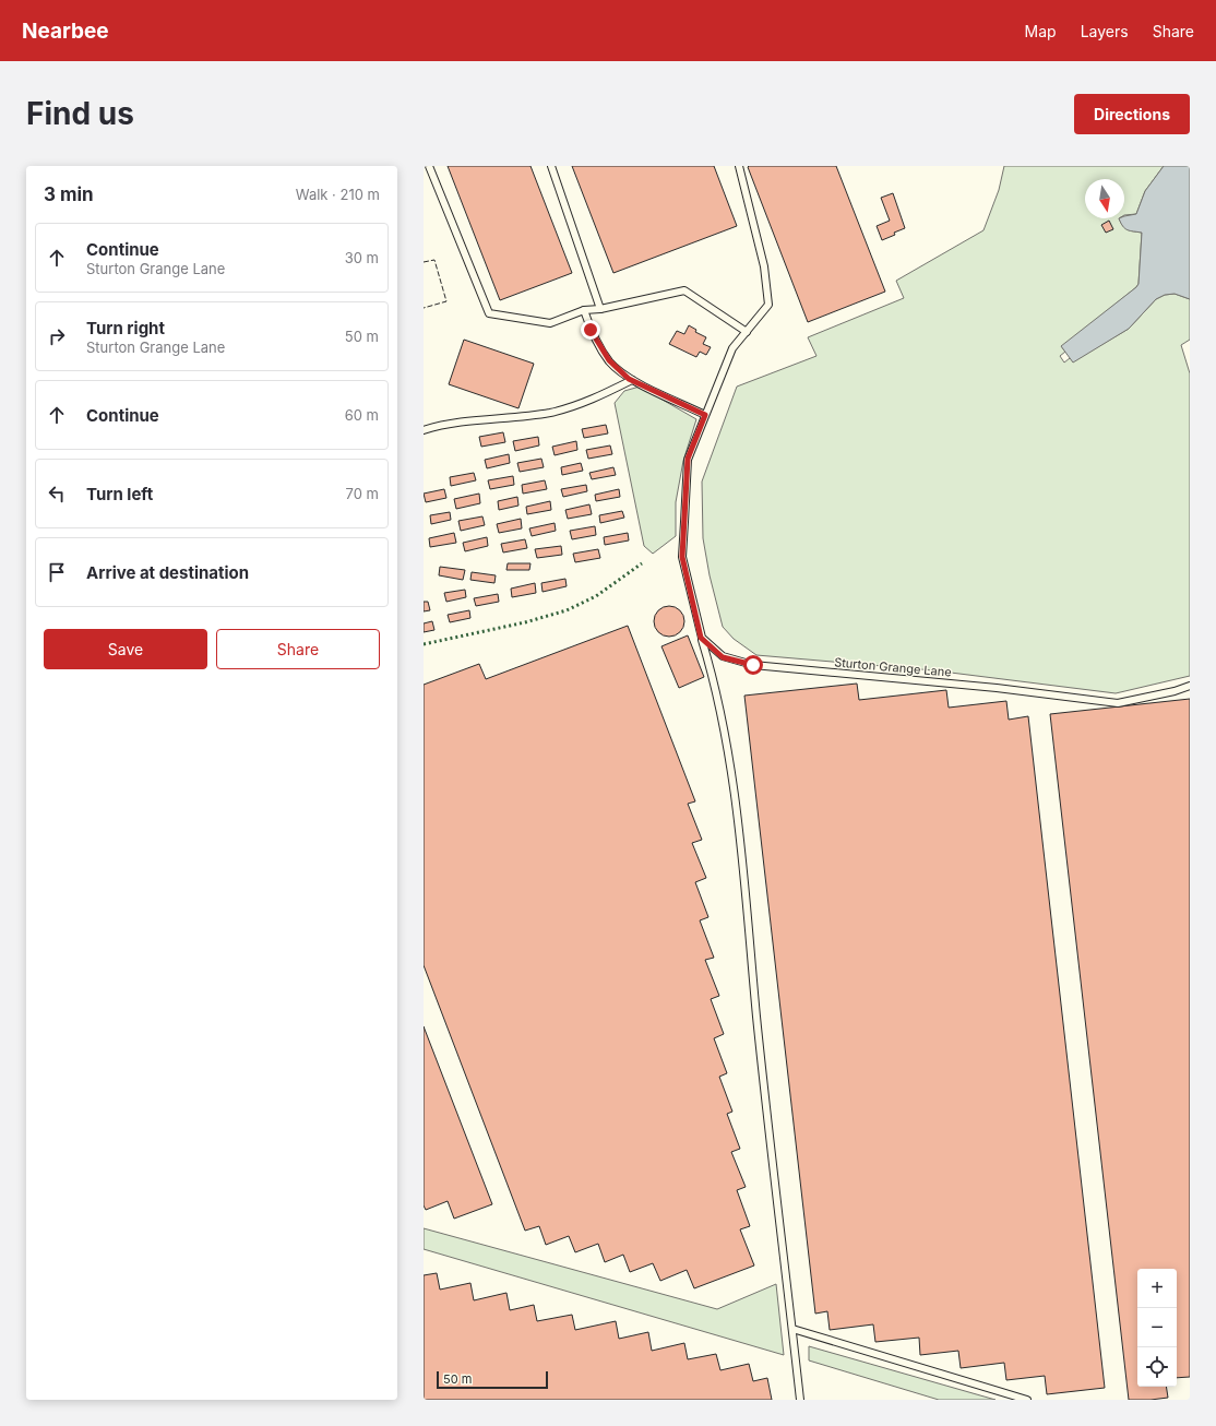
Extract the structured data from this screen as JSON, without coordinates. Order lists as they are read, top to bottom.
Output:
{
  "streets": {
    "lane": ["Sturton Grange Lane"]
  },
  "scale_bar": "50 m",
  "north": "bottom",
  "page": {
    "header": "Nearbee",
    "nav": ["Map", "Layers", "Share"],
    "buttons": [
      "Directions",
      ["Save", "Share"]
    ],
    "title": "Find us",
    "heading": ["3 min", "Walk · 210 m"],
    "list": [
      ["Continue", "Sturton Grange Lane", "30 m"],
      ["Turn right", "Sturton Grange Lane", "50 m"],
      ["Continue", "60 m"],
      ["Turn left", "70 m"],
      "Arrive at destination"
    ],
    "map_buttons": ["+", "−"],
    "scale": "50 m"
  }
}
